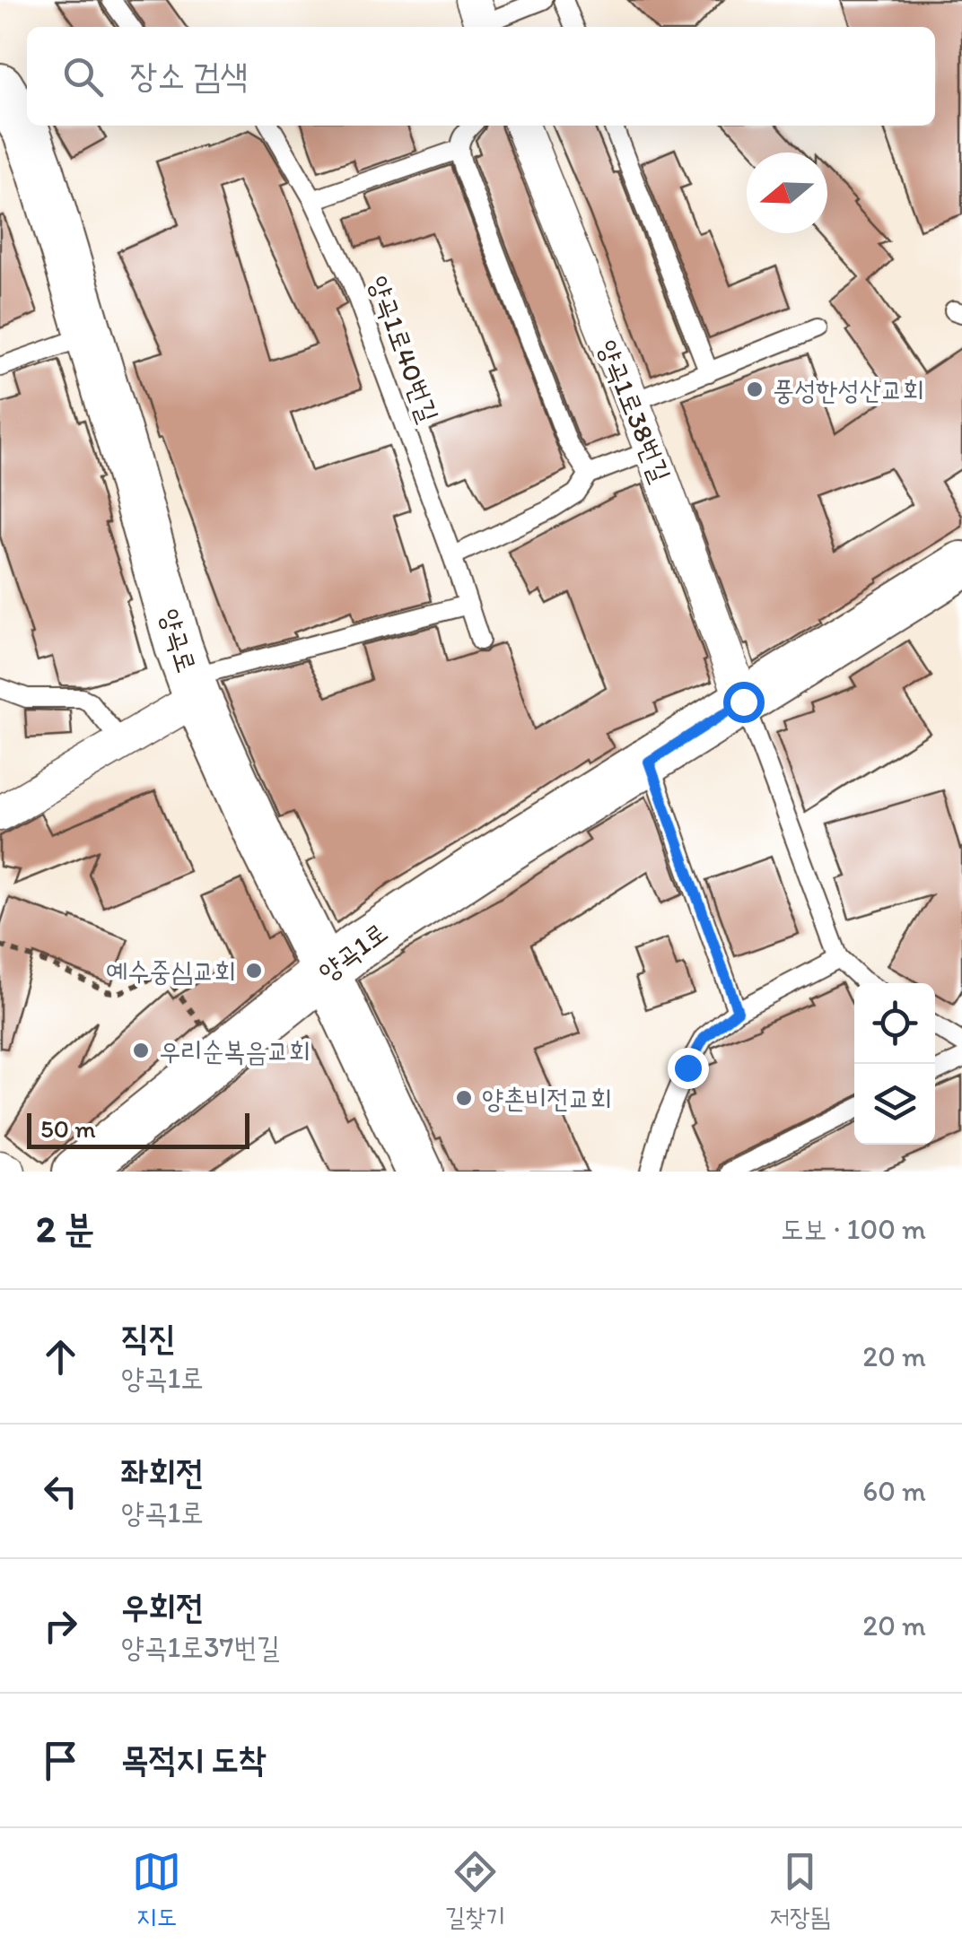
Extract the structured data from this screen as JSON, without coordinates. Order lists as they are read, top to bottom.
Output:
{
  "streets": {
    "street": ["양곡1로38번길", "양곡로", "양곡1로"],
    "lane": ["양곡1로40번길"]
  },
  "crossings": [
    ["양곡1로38번길", "양곡1로"],
    ["양곡로", "양곡1로"]
  ],
  "places": [
    "풍성한성산교회",
    "예수중심교회",
    "우리순복음교회",
    "양촌비전교회"
  ],
  "scale_bar": "50 m",
  "north": "left",
  "page": {
    "search": "장소 검색",
    "scale": "50 m",
    "heading": ["2 분", "도보 · 100 m"],
    "list": [
      ["직진", "양곡1로", "20 m"],
      ["좌회전", "양곡1로", "60 m"],
      ["우회전", "양곡1로37번길", "20 m"],
      "목적지 도착"
    ],
    "nav": ["지도", "길찾기", "저장됨"]
  }
}
